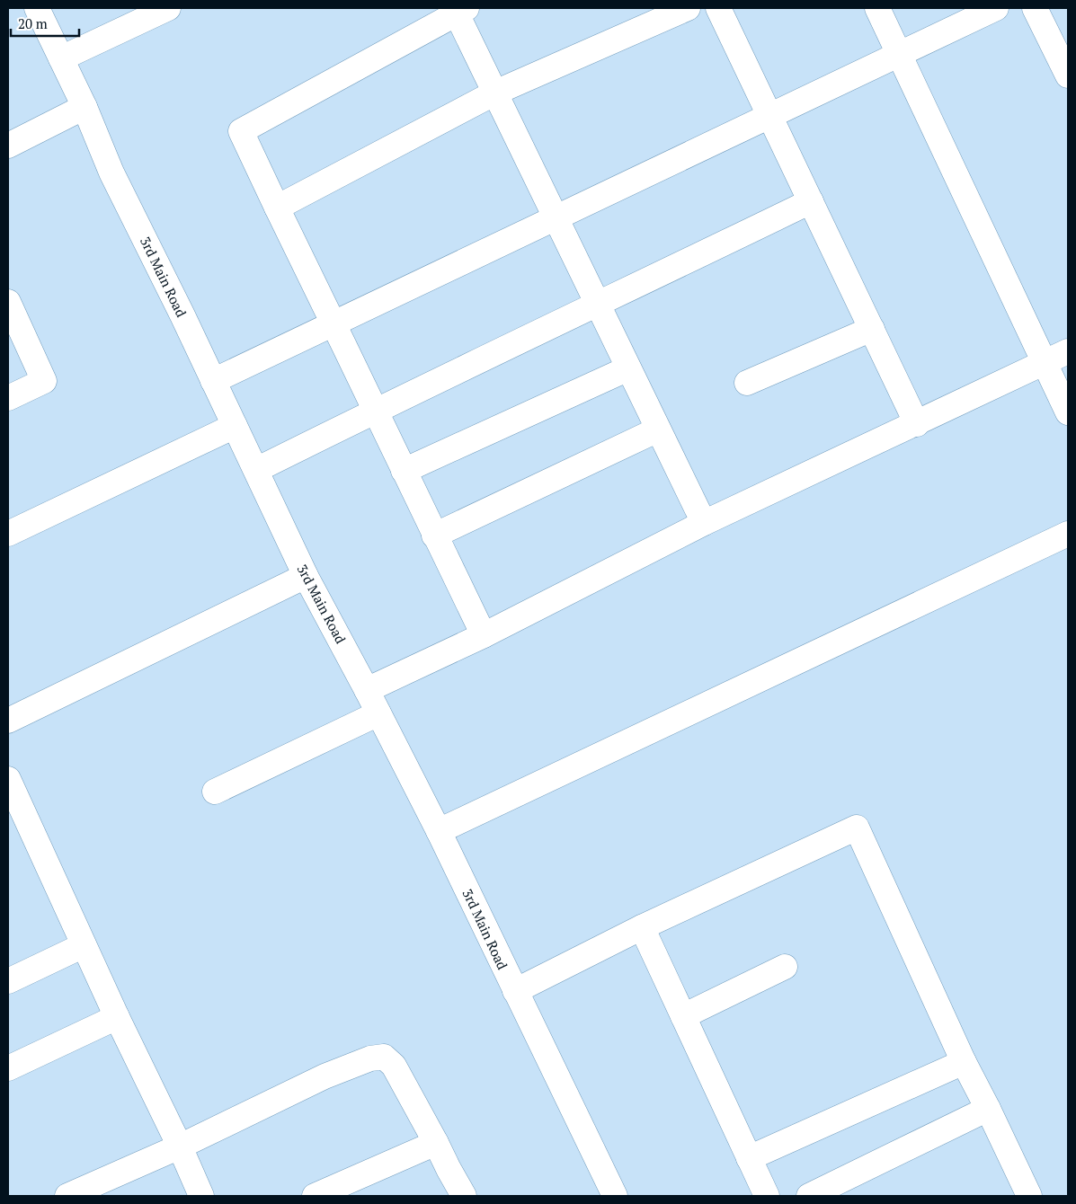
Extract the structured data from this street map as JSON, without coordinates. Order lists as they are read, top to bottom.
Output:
{
  "streets": {
    "street": ["3rd Main Road"]
  },
  "scale_bar": "20 m"
}
